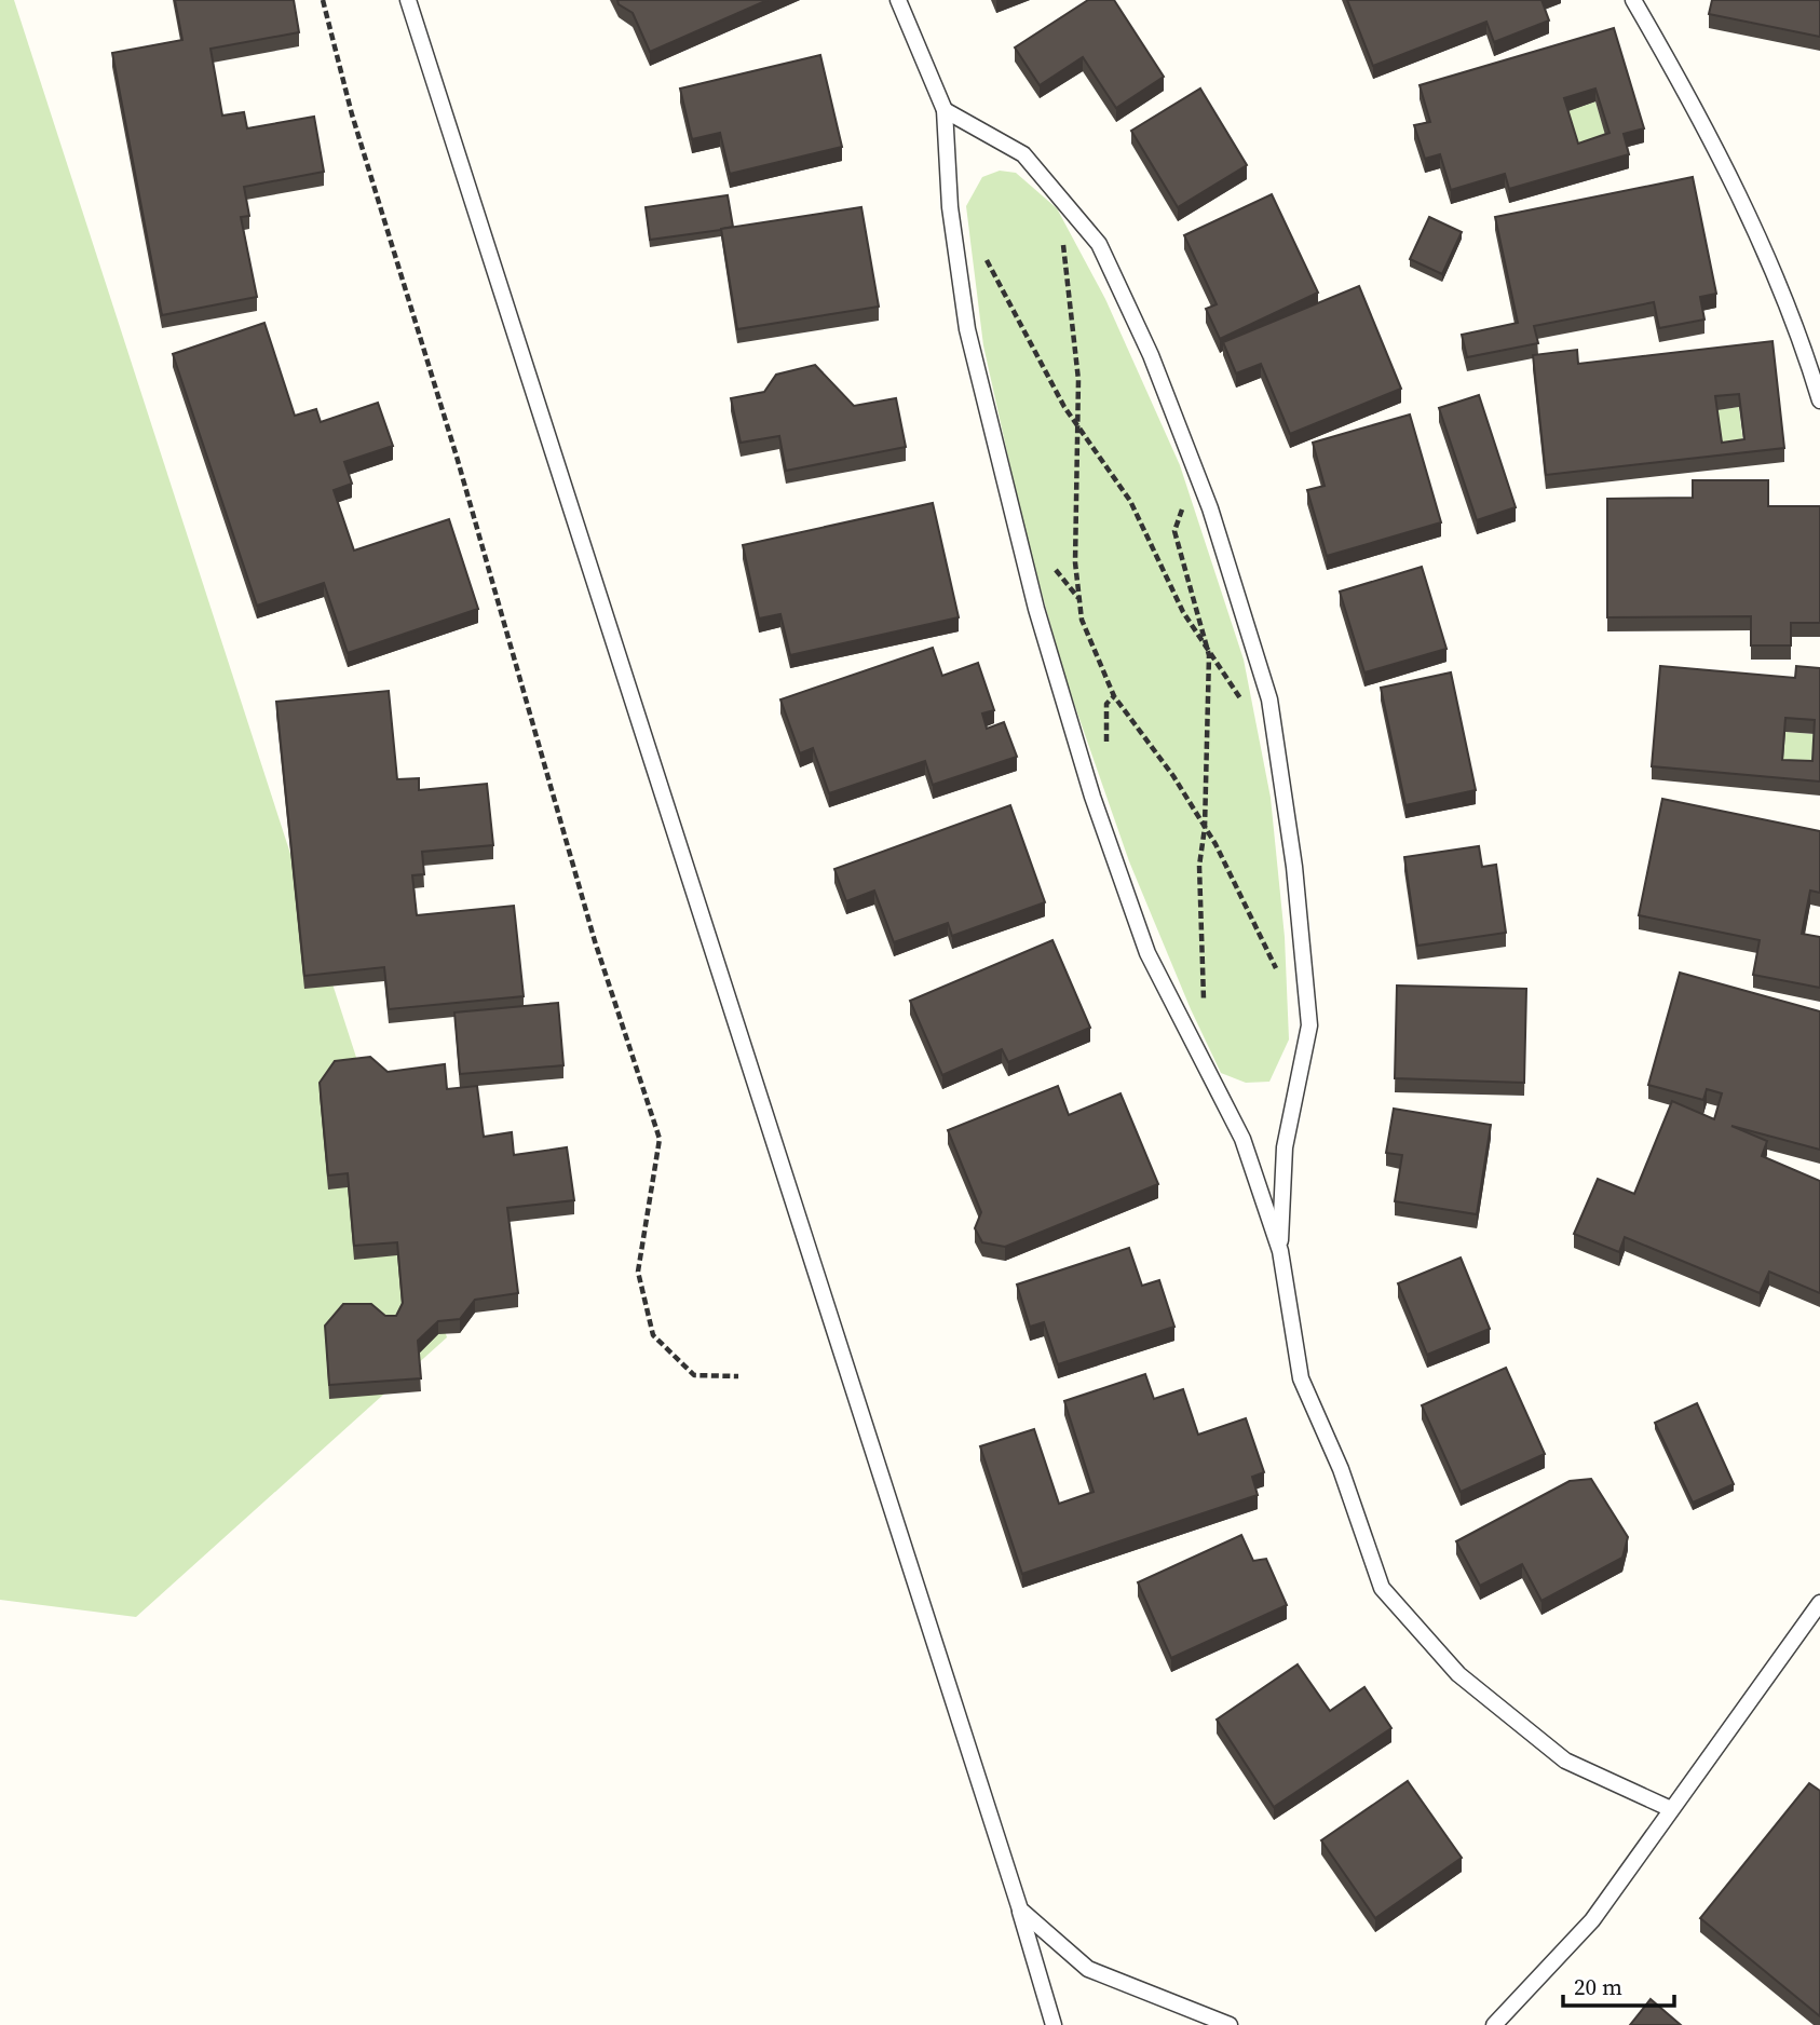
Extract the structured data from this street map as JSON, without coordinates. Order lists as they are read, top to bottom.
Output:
{
  "scale_bar": "20 m"
}
